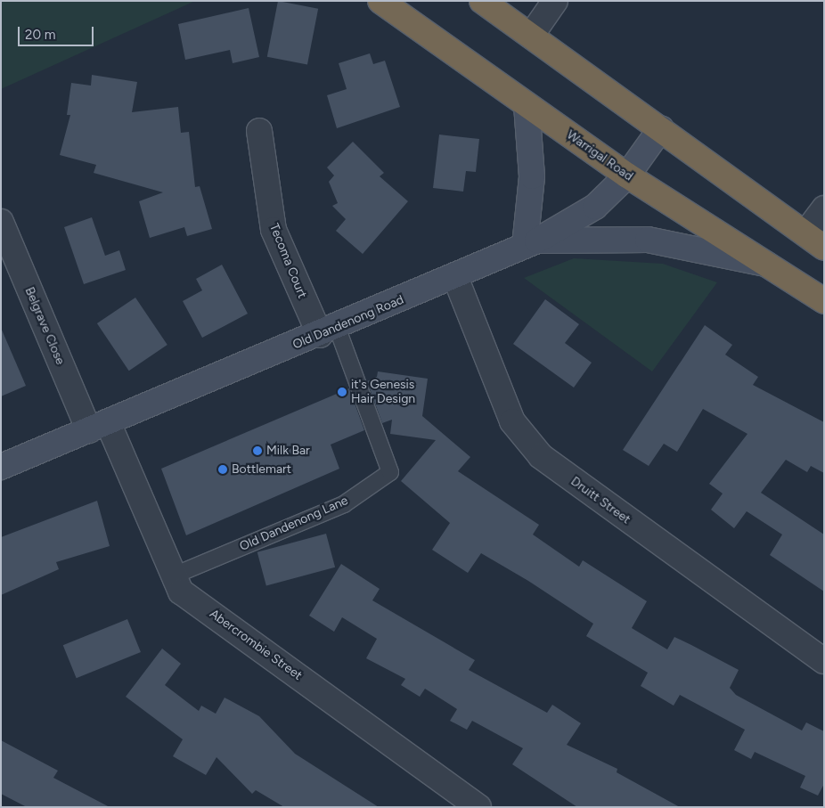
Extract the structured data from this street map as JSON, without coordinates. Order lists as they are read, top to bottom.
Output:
{
  "streets": {
    "highway": ["Warrigal Road"],
    "main road": ["Old Dandenong Road"],
    "street": [
      "Tecoma Court",
      "Belgrave Close",
      "Druitt Street",
      "Abercrombie Street"
    ],
    "lane": ["Old Dandenong Lane"]
  },
  "crossings": [
    ["Warrigal Road", "Old Dandenong Road"],
    ["Tecoma Court", "Old Dandenong Road"],
    ["Tecoma Court", "Old Dandenong Lane"],
    ["Old Dandenong Road", "Belgrave Close"],
    ["Old Dandenong Road", "Druitt Street"],
    ["Old Dandenong Road", "Old Dandenong Lane"],
    ["Old Dandenong Road", "Abercrombie Street"],
    ["Belgrave Close", "Abercrombie Street"],
    ["Old Dandenong Lane", "Abercrombie Street"]
  ],
  "places": ["it's Genesis Hair Design", "Milk Bar", "Bottlemart"],
  "scale_bar": "20 m"
}
